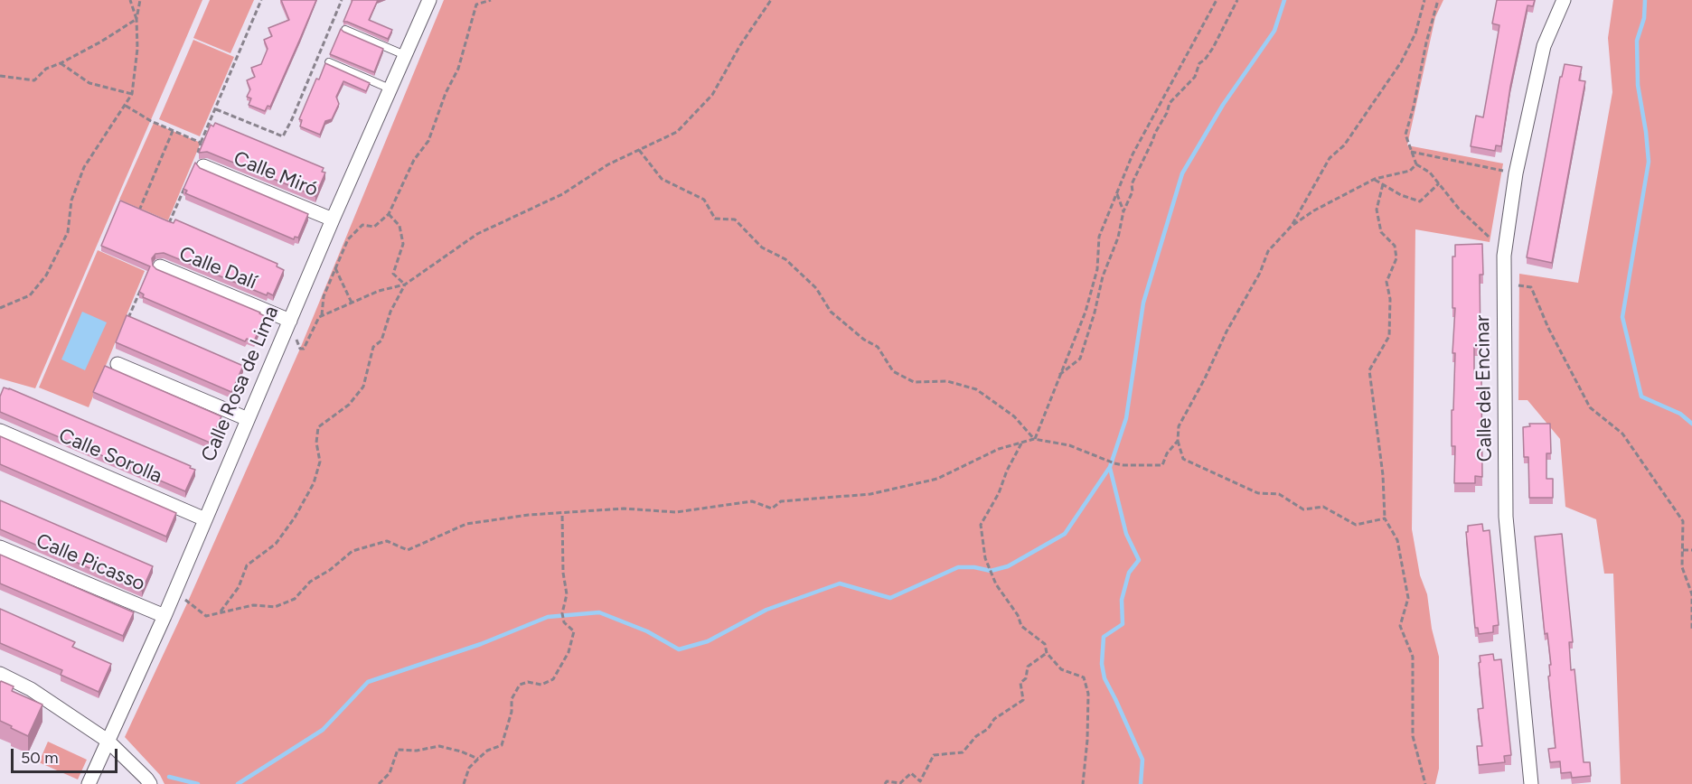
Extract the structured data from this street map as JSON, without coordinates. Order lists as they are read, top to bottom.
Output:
{
  "streets": {
    "street": [
      "Calle Miró",
      "Calle Dalí",
      "Calle Rosa de Lima",
      "Calle del Encinar",
      "Calle Sorolla",
      "Calle Picasso"
    ]
  },
  "crossings": [
    ["Calle Miró", "Calle Rosa de Lima"],
    ["Calle Dalí", "Calle Rosa de Lima"],
    ["Calle Rosa de Lima", "Calle Sorolla"],
    ["Calle Rosa de Lima", "Calle Picasso"]
  ],
  "scale_bar": "50 m"
}
